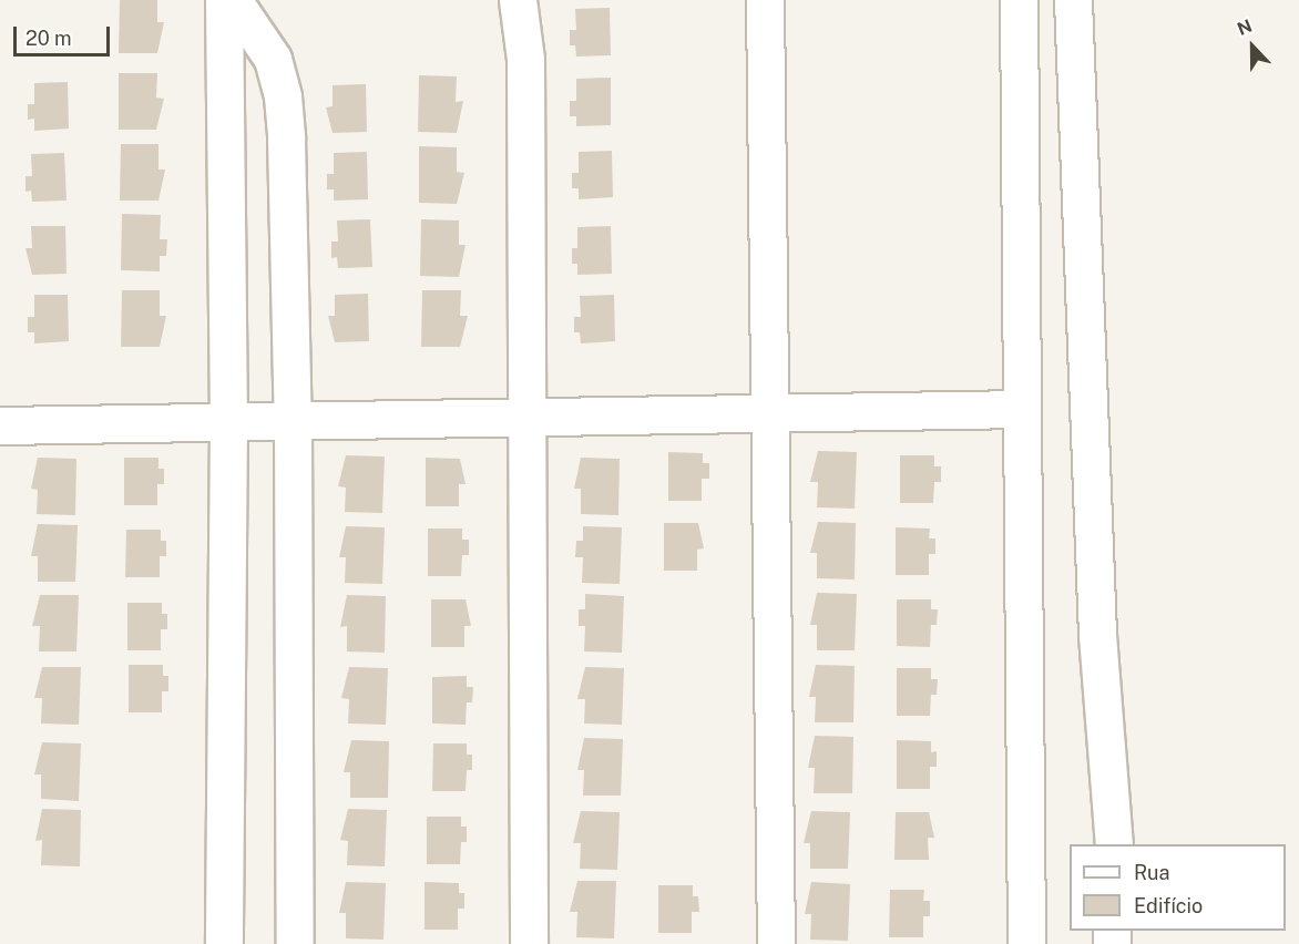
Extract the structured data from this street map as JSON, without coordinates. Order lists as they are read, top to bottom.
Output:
{
  "legend": ["Rua", "Edifício"],
  "scale_bar": "20 m",
  "north": "top"
}
